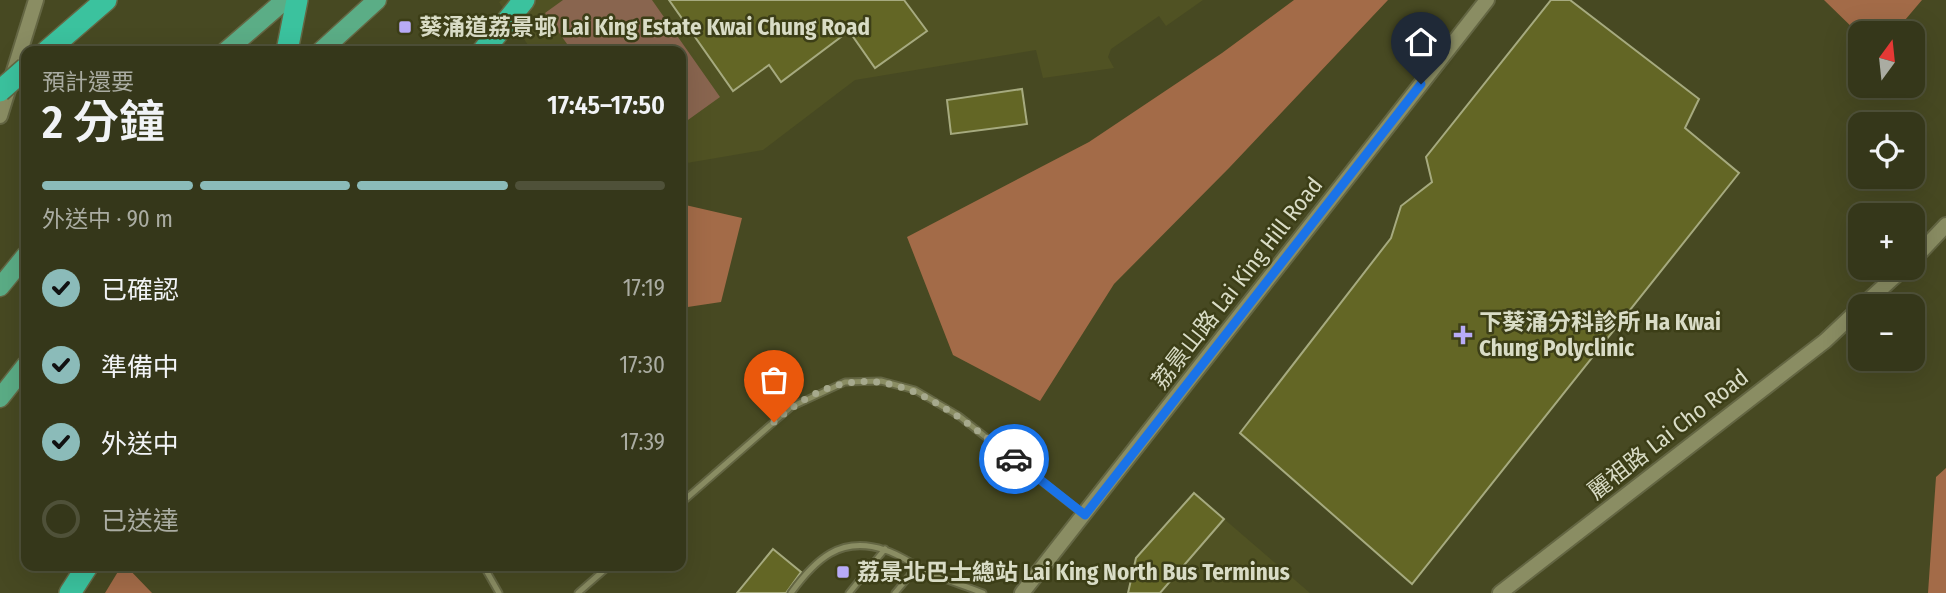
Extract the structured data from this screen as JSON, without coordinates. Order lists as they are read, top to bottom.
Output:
{
  "streets": {
    "main road": ["荔景山路 Lai King Hill Road", "麗祖路 Lai Cho Road"]
  },
  "places": {
    "transit": ["葵涌道荔景邨 Lai King Estate Kwai Chung Road", "荔景北巴士總站 Lai King North Bus Terminus"],
    "health": ["下葵涌分科診所 Ha Kwai Chung Polyclinic"]
  },
  "north": "top",
  "page": {
    "map_buttons": ["+", "−"],
    "heading": ["2 分鐘", "預計還要", "17:45–17:50"],
    "bar": "外送中 · 90 m",
    "list": [
      ["已確認", "17:19"],
      ["準備中", "17:30"],
      ["外送中", "17:39"],
      "已送達"
    ]
  }
}
